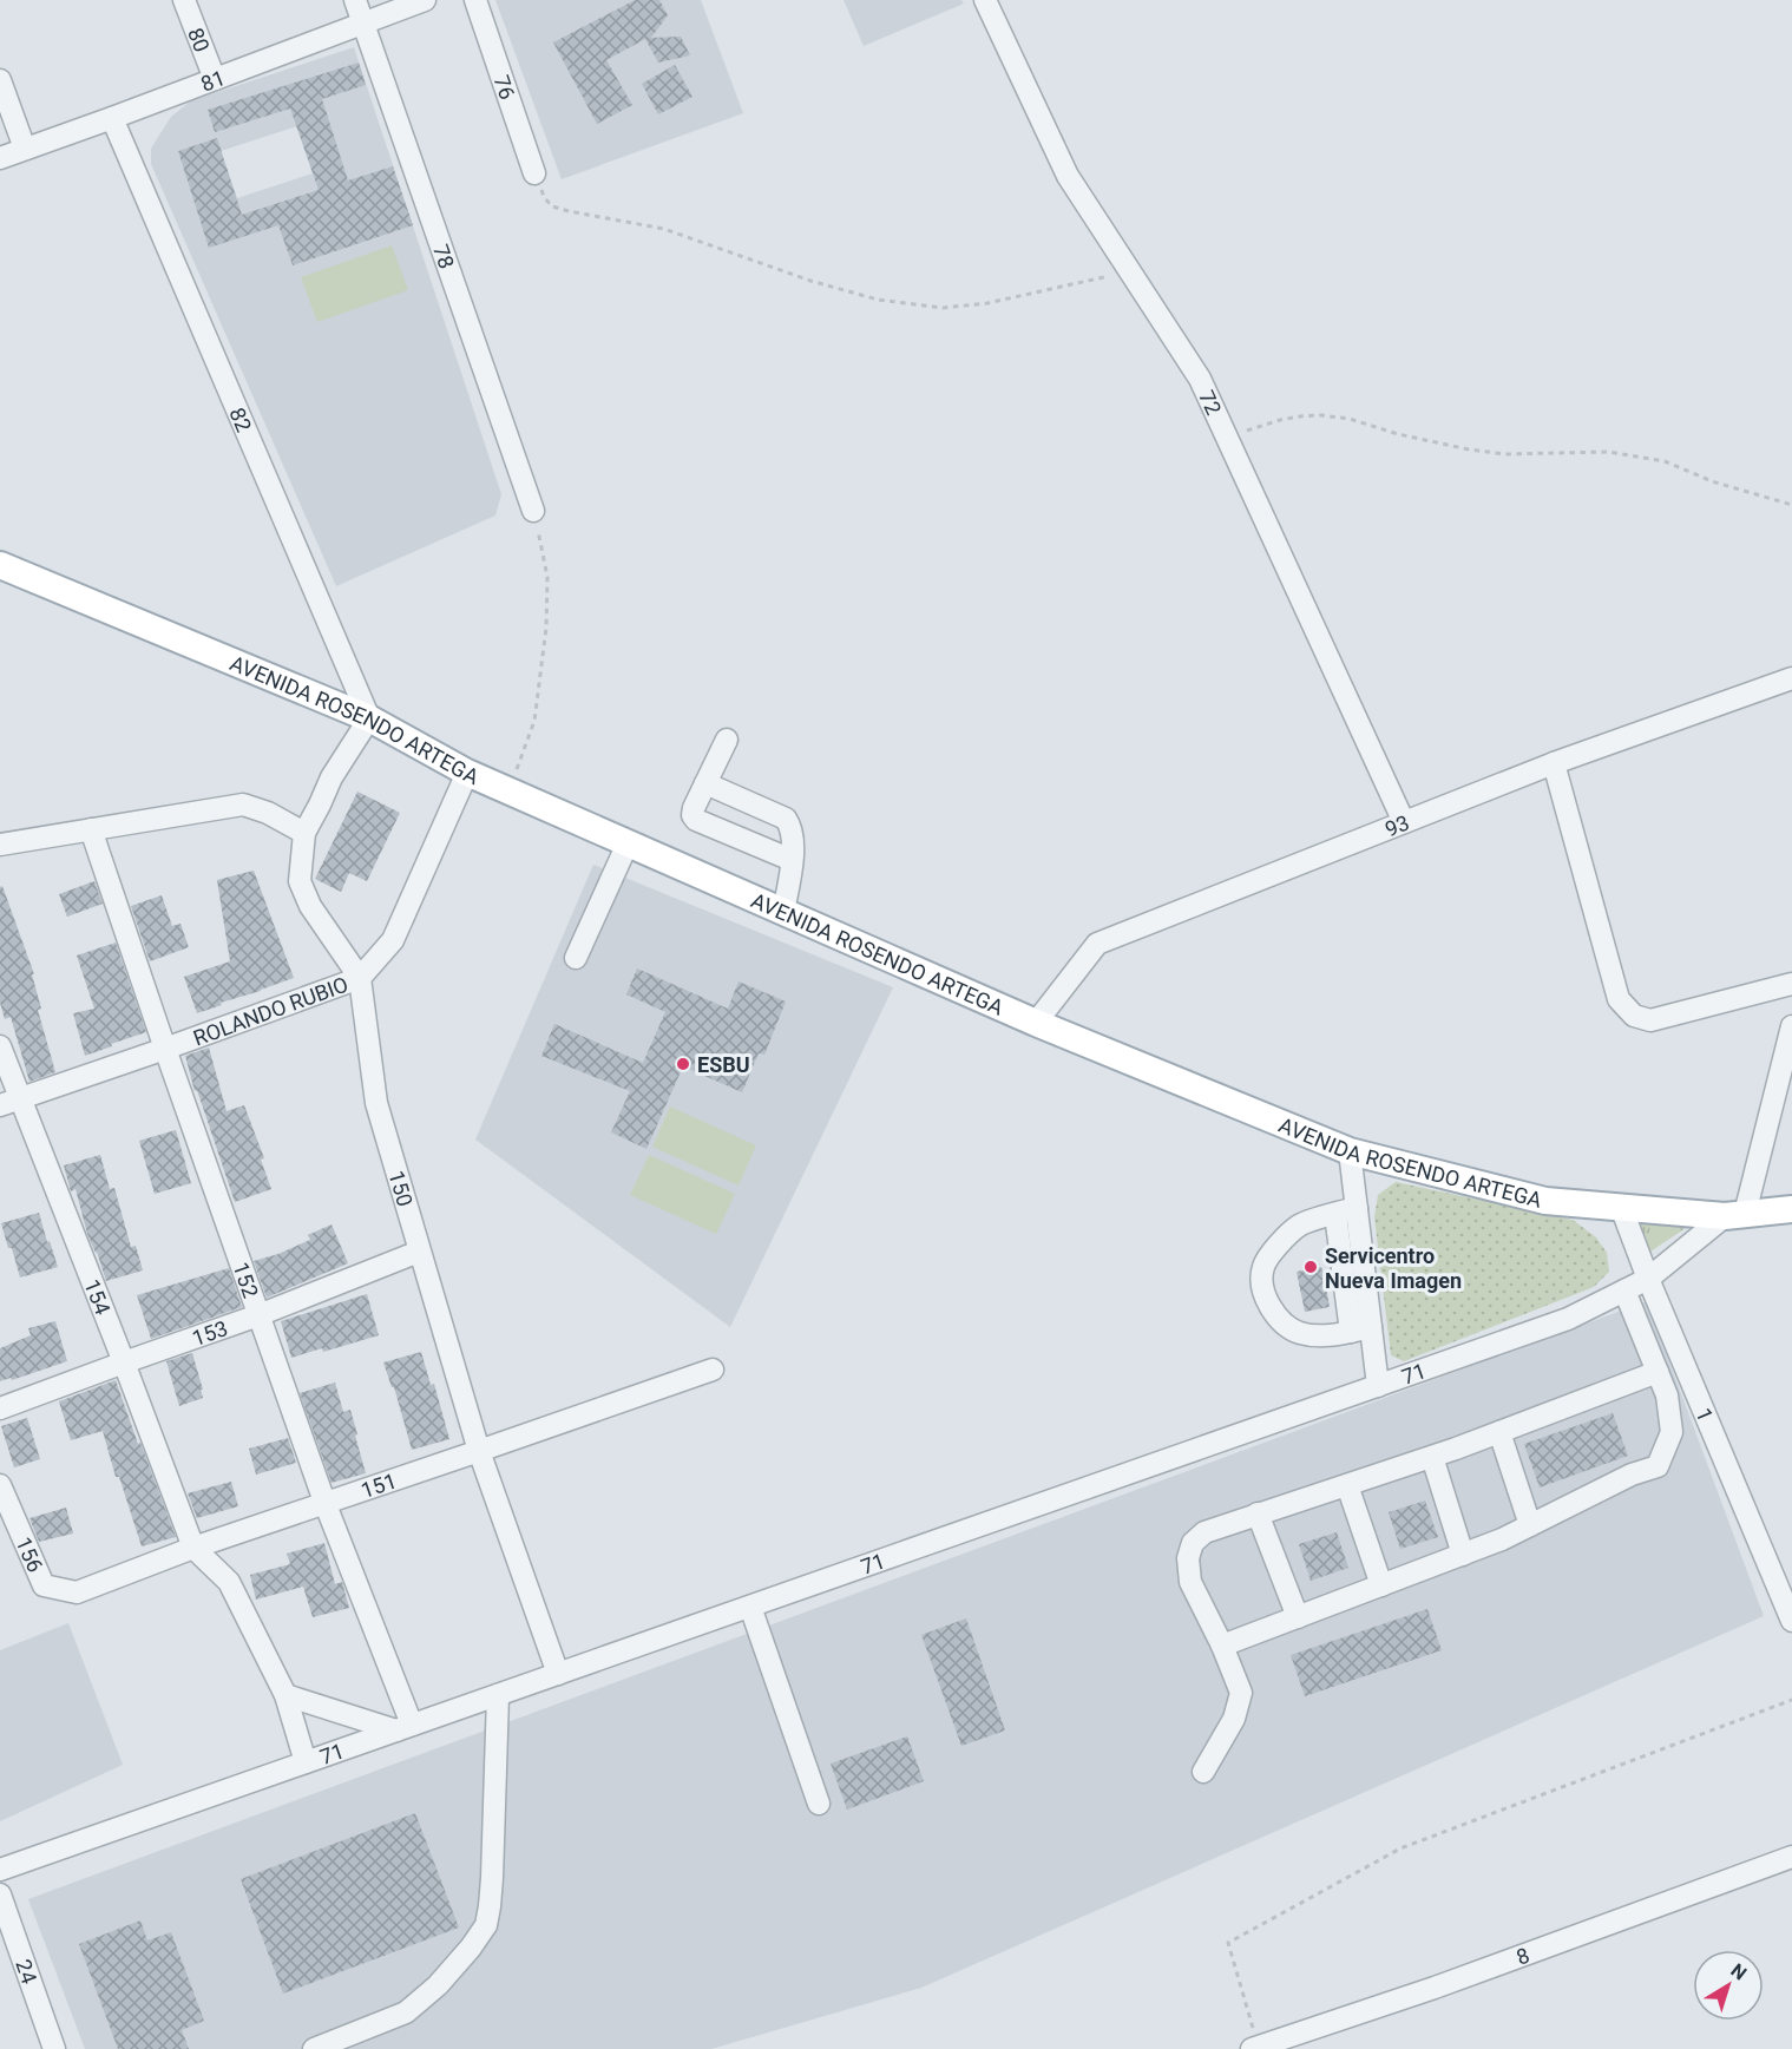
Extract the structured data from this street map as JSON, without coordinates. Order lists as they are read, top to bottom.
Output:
{
  "streets": {
    "main road": ["AVENIDA ROSENDO ARTEGA"],
    "street": [
      "80",
      "81",
      "76",
      "78",
      "72",
      "82",
      "93",
      "ROLANDO RUBIO",
      "150",
      "152",
      "154",
      "153",
      "71",
      "1",
      "151",
      "156",
      "8",
      "24"
    ]
  },
  "crossings": [
    ["80", "81"],
    ["81", "78"],
    ["81", "82"],
    ["72", "93"],
    ["82", "AVENIDA ROSENDO ARTEGA"],
    ["82", "150"],
    ["AVENIDA ROSENDO ARTEGA", "93"],
    ["AVENIDA ROSENDO ARTEGA", "ROLANDO RUBIO"],
    ["AVENIDA ROSENDO ARTEGA", "150"],
    ["AVENIDA ROSENDO ARTEGA", "71"],
    ["AVENIDA ROSENDO ARTEGA", "1"],
    ["ROLANDO RUBIO", "150"],
    ["ROLANDO RUBIO", "152"],
    ["ROLANDO RUBIO", "154"],
    ["150", "153"],
    ["150", "71"],
    ["150", "151"],
    ["152", "153"],
    ["152", "71"],
    ["152", "151"],
    ["154", "153"],
    ["154", "151"],
    ["71", "1"],
    ["151", "156"]
  ],
  "places": ["ESBU", "Servicentro Nueva Imagen"],
  "north": "top right"
}
